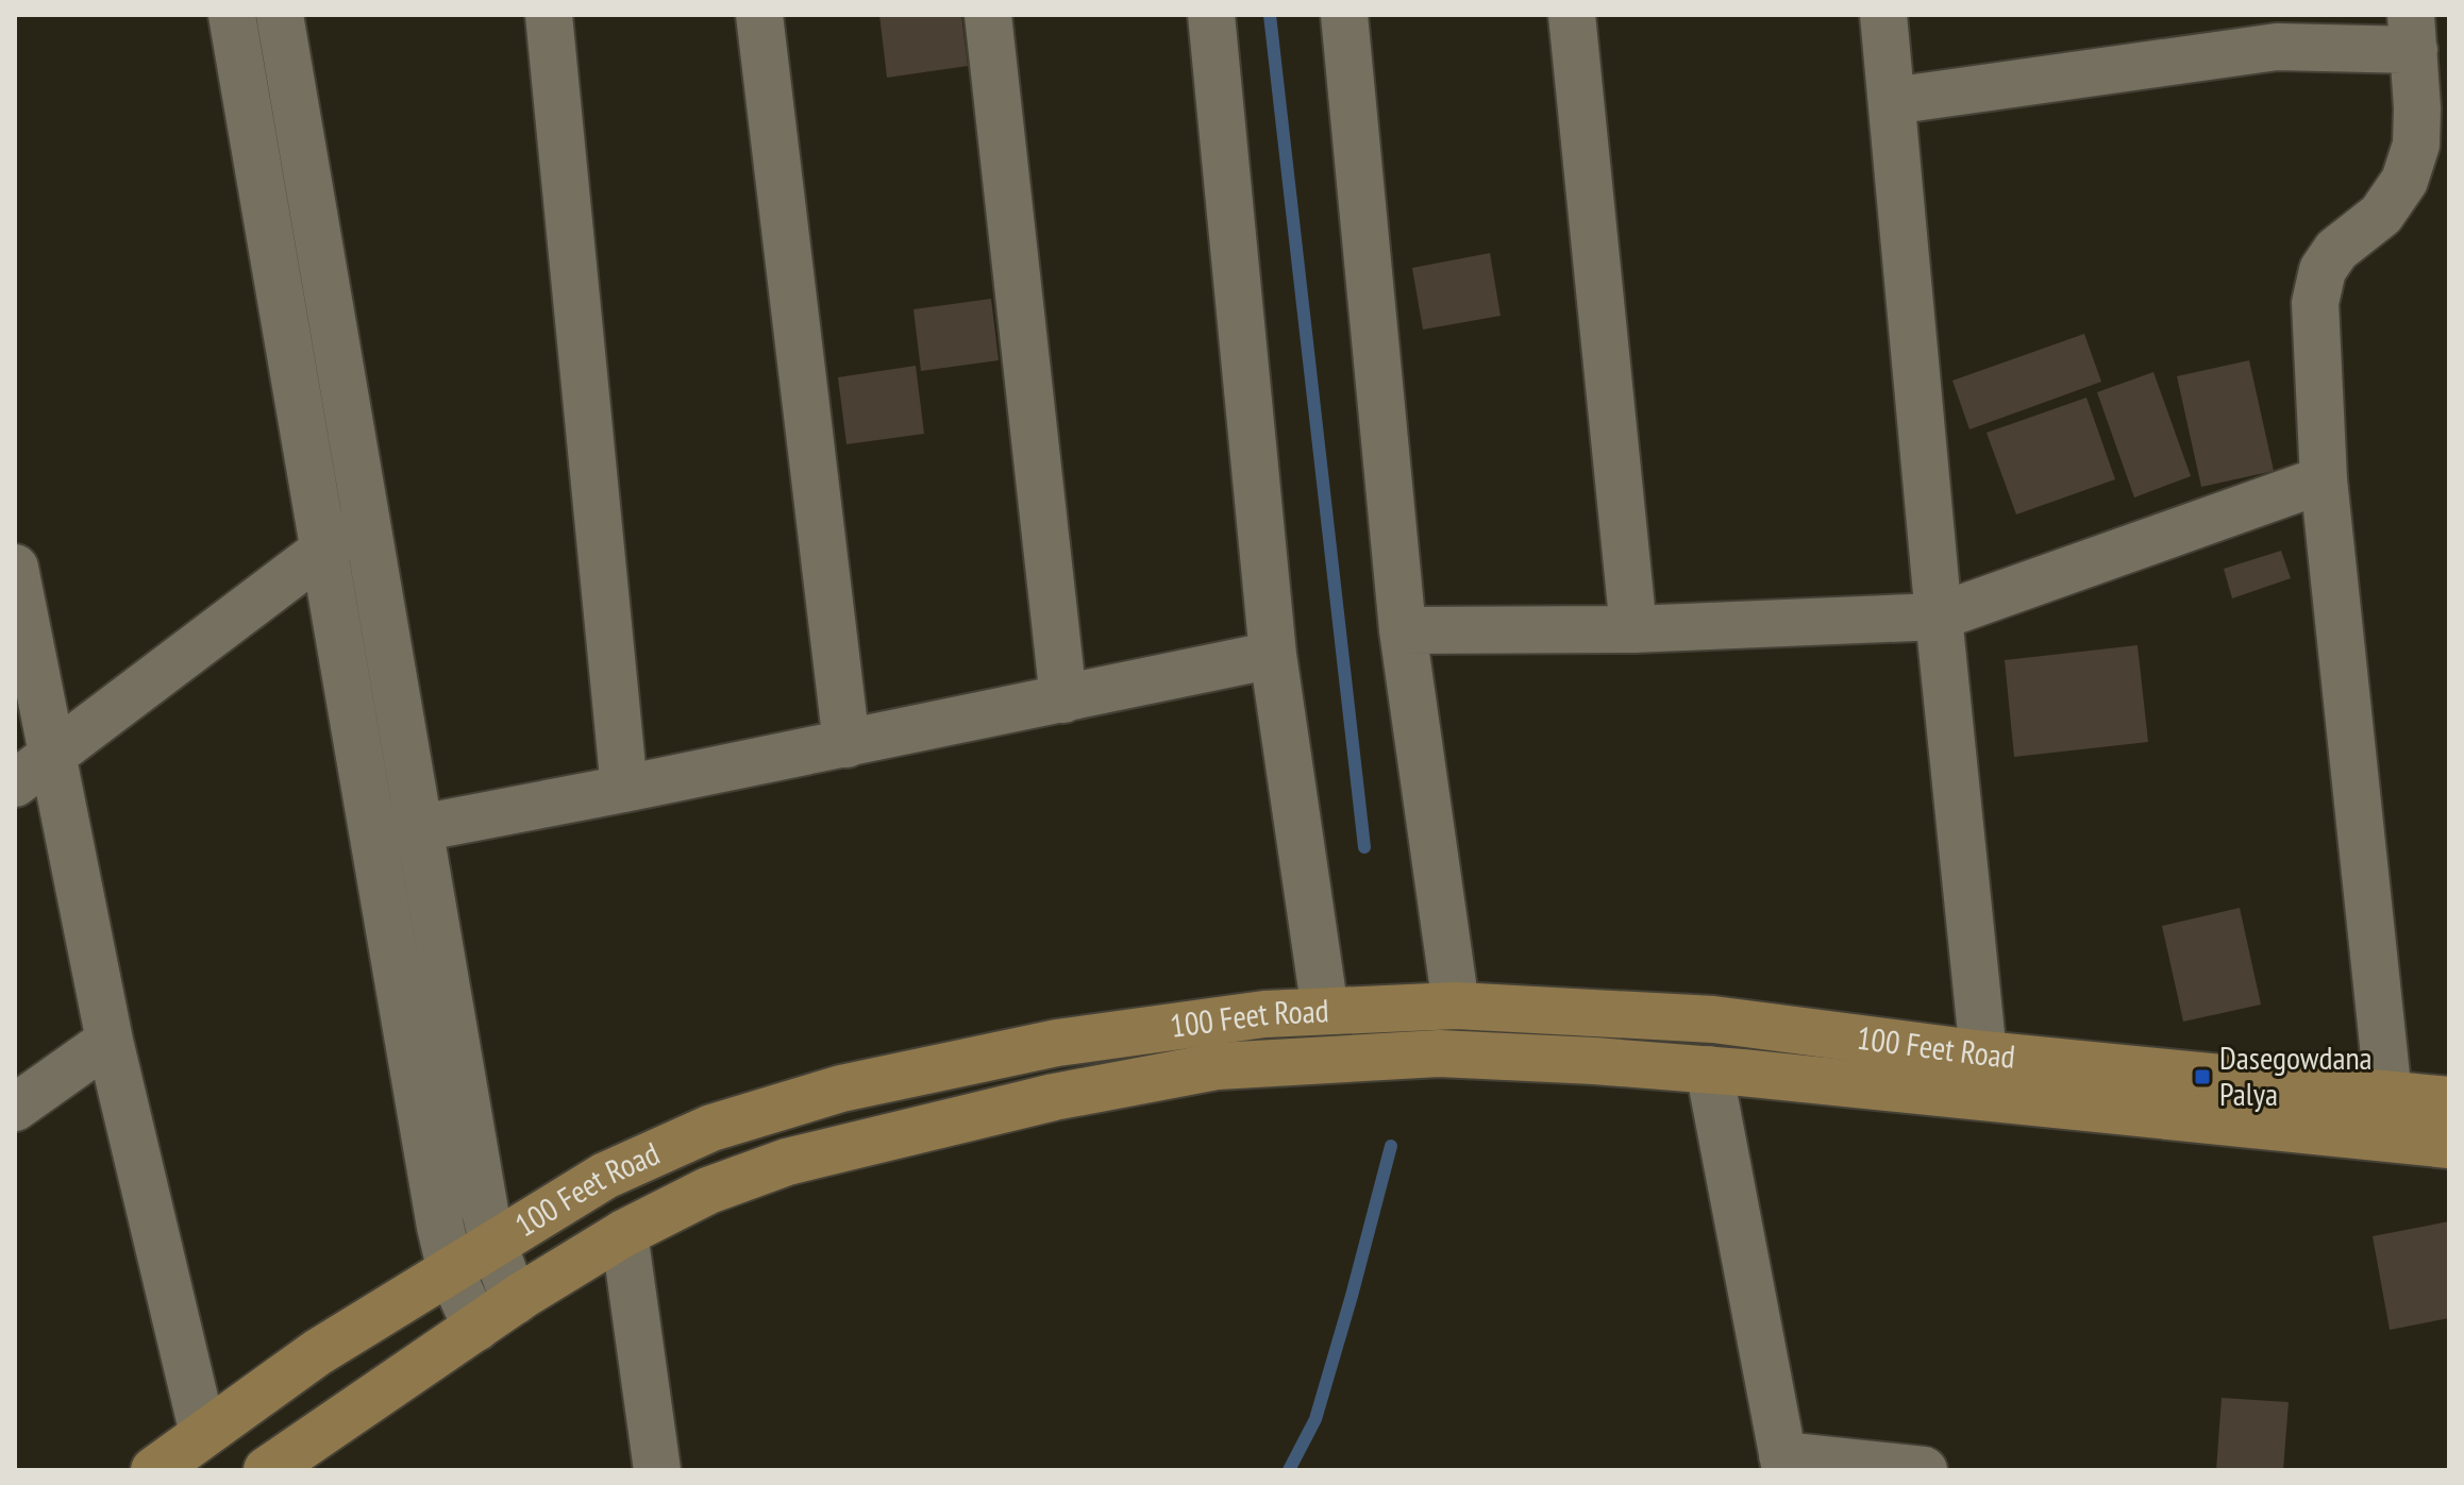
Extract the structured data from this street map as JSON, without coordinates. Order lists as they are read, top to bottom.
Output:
{
  "streets": {
    "main road": ["100 Feet Road"]
  },
  "places": {
    "transit": ["Dasegowdana Palya"]
  }
}
